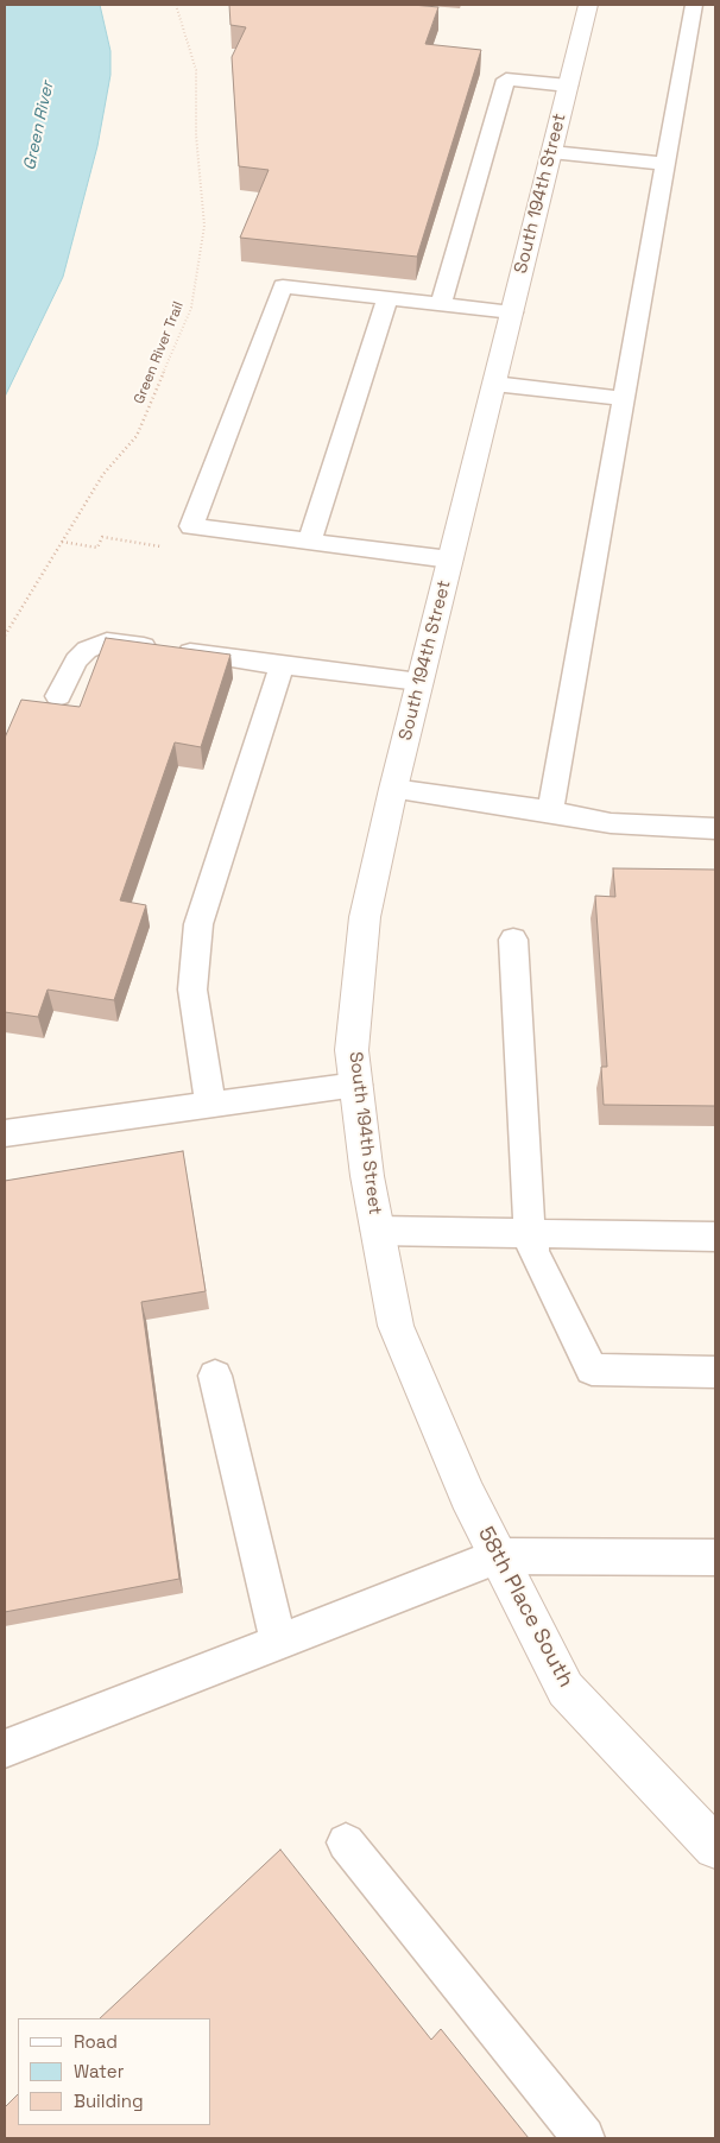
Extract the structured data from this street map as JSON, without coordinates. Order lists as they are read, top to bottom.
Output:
{
  "streets": {
    "street": ["South 194th Street", "58th Place South"],
    "path": ["Green River Trail"]
  },
  "crossings": [
    ["South 194th Street", "58th Place South"]
  ],
  "water": ["Green River"],
  "legend": ["Road", "Water", "Building"]
}
